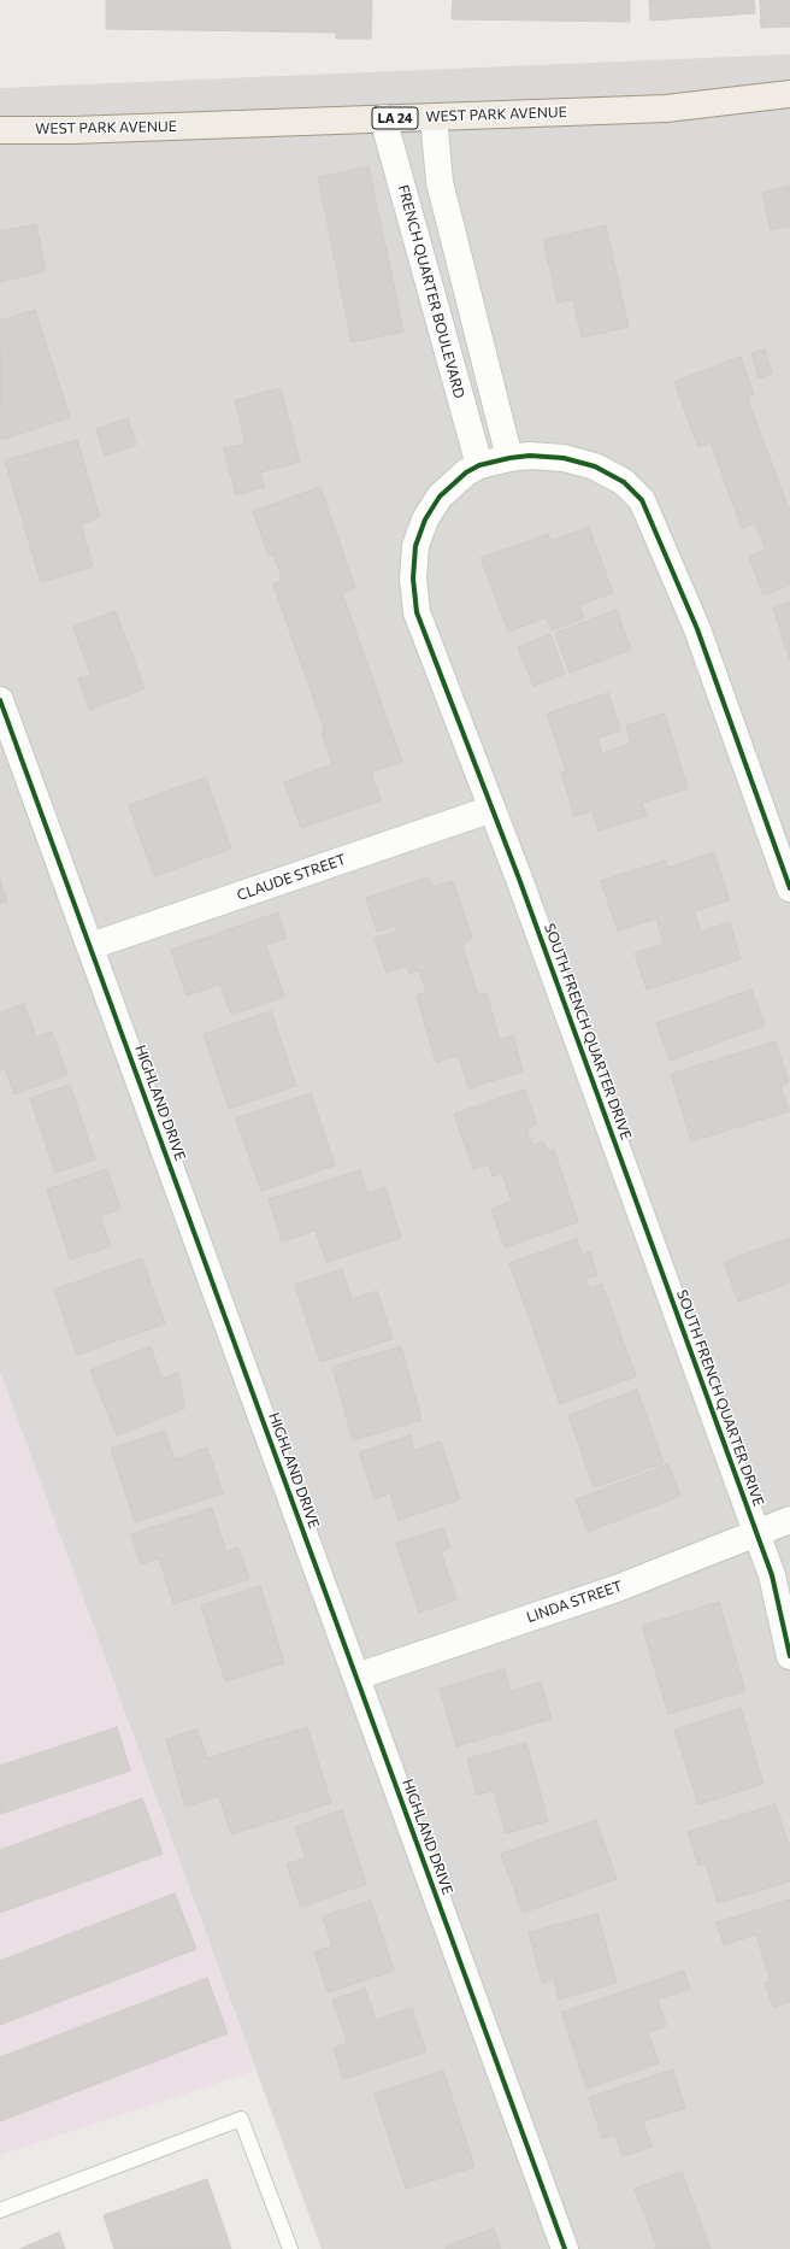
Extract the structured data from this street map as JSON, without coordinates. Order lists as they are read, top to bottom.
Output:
{
  "streets": {
    "main road": ["WEST PARK AVENUE", "LA 24"],
    "street": [
      "FRENCH QUARTER BOULEVARD",
      "CLAUDE STREET",
      "SOUTH FRENCH QUARTER DRIVE",
      "HIGHLAND DRIVE",
      "LINDA STREET"
    ]
  },
  "crossings": [
    ["WEST PARK AVENUE", "FRENCH QUARTER BOULEVARD"],
    ["FRENCH QUARTER BOULEVARD", "SOUTH FRENCH QUARTER DRIVE"],
    ["CLAUDE STREET", "SOUTH FRENCH QUARTER DRIVE"],
    ["CLAUDE STREET", "HIGHLAND DRIVE"],
    ["SOUTH FRENCH QUARTER DRIVE", "LINDA STREET"],
    ["HIGHLAND DRIVE", "LINDA STREET"]
  ]
}
